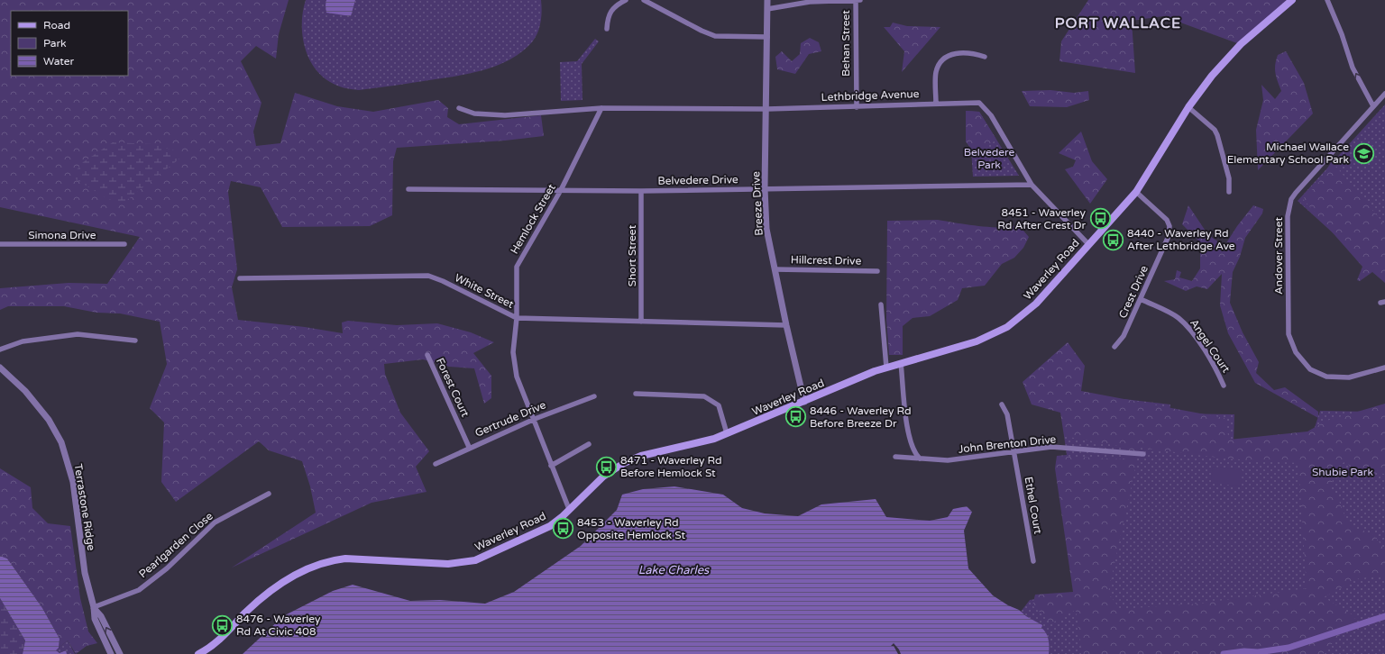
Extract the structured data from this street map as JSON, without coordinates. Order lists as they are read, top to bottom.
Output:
{
  "streets": {
    "main road": ["Waverley Road"],
    "street": [
      "Behan Street",
      "Lethbridge Avenue",
      "Belvedere Drive",
      "Breeze Drive",
      "Hemlock Street",
      "Simona Drive",
      "Short Street",
      "Andover Street",
      "Hillcrest Drive",
      "White Street",
      "Crest Drive",
      "Angel Court",
      "Forest Court",
      "Gertrude Drive",
      "John Brenton Drive",
      "Ethel Court",
      "Terrastone Ridge",
      "Pearlgarden Close"
    ]
  },
  "crossings": [
    ["Behan Street", "Lethbridge Avenue"],
    ["Lethbridge Avenue", "Belvedere Drive"],
    ["Lethbridge Avenue", "Breeze Drive"],
    ["Lethbridge Avenue", "Hemlock Street"],
    ["Lethbridge Avenue", "Waverley Road"],
    ["Belvedere Drive", "Breeze Drive"],
    ["Belvedere Drive", "Hemlock Street"],
    ["Belvedere Drive", "Short Street"],
    ["Breeze Drive", "Hillcrest Drive"],
    ["Breeze Drive", "Waverley Road"],
    ["Breeze Drive", "White Street"],
    ["Hemlock Street", "Waverley Road"],
    ["Hemlock Street", "White Street"],
    ["Hemlock Street", "Gertrude Drive"],
    ["Short Street", "White Street"],
    ["Waverley Road", "Crest Drive"],
    ["Crest Drive", "Angel Court"],
    ["Forest Court", "Gertrude Drive"],
    ["John Brenton Drive", "Ethel Court"],
    ["Terrastone Ridge", "Pearlgarden Close"]
  ],
  "districts": ["PORT WALLACE"],
  "water": ["Lake Charles"],
  "parks": ["Belvedere Park", "Shubie Park"],
  "places": {
    "school or university": ["Michael Wallace Elementary School Park"],
    "bus stop": [
      "8451 - Waverley Rd After Crest Dr",
      "8440 - Waverley Rd After Lethbridge Ave",
      "8446 - Waverley Rd Before Breeze Dr",
      "8471 - Waverley Rd Before Hemlock St",
      "8453 - Waverley Rd Opposite Hemlock St",
      "8476 - Waverley Rd At Civic 408"
    ]
  },
  "legend": ["Road", "Park", "Water"]
}
